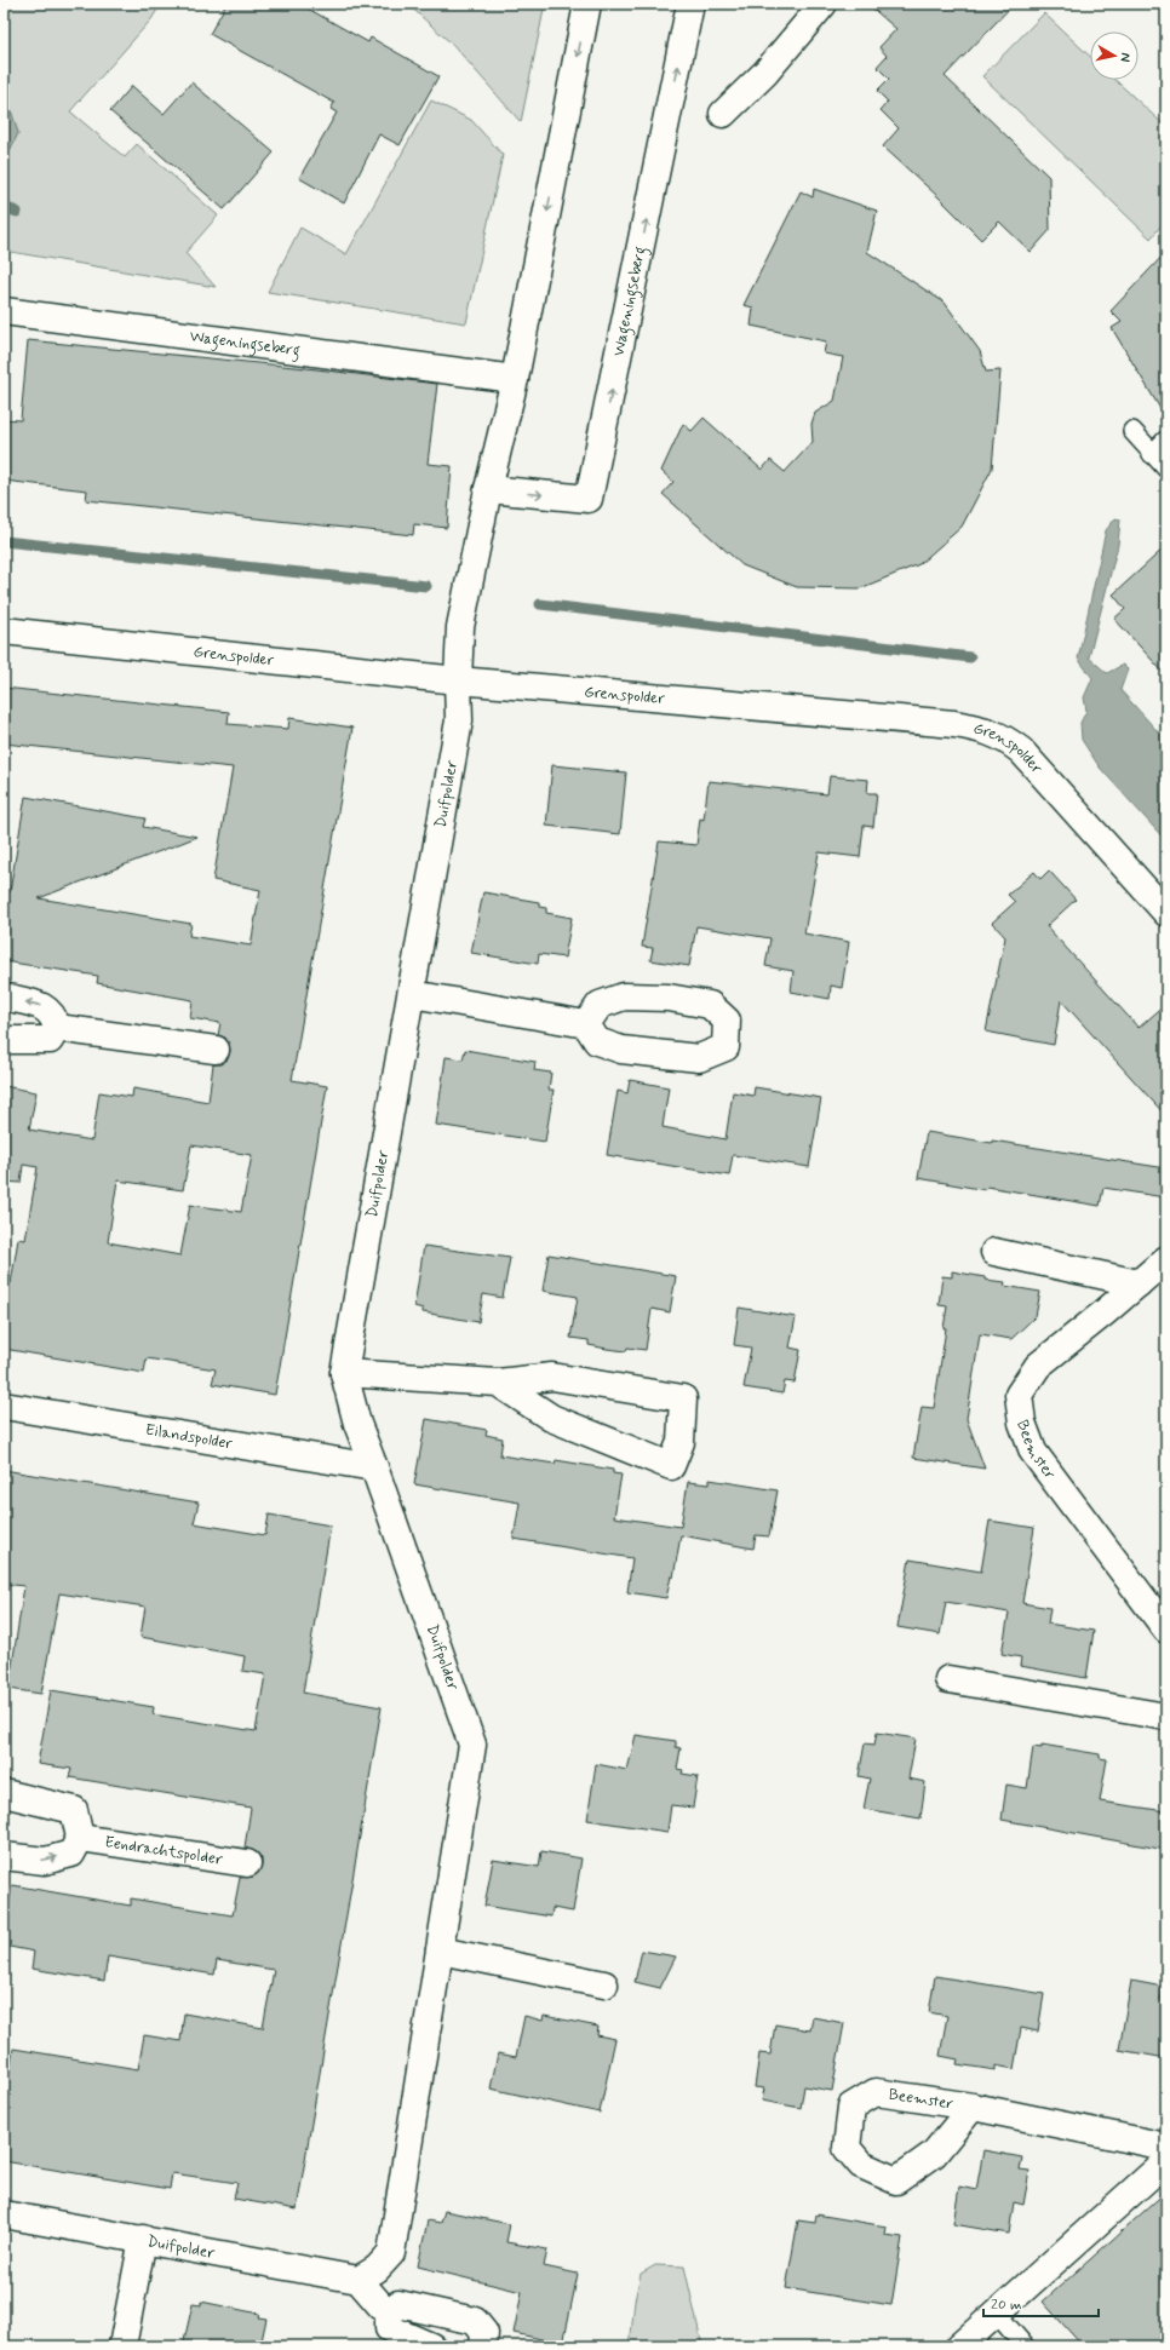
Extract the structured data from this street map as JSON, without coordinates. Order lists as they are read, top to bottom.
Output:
{
  "streets": {
    "street": [
      "Wageningseberg",
      "Grenspolder",
      "Duifpolder",
      "Eilandspolder",
      "Beemster",
      "Eendrachtspolder"
    ]
  },
  "crossings": [
    ["Grenspolder", "Duifpolder"],
    ["Duifpolder", "Eilandspolder"]
  ],
  "scale_bar": "20 m",
  "north": "right"
}
